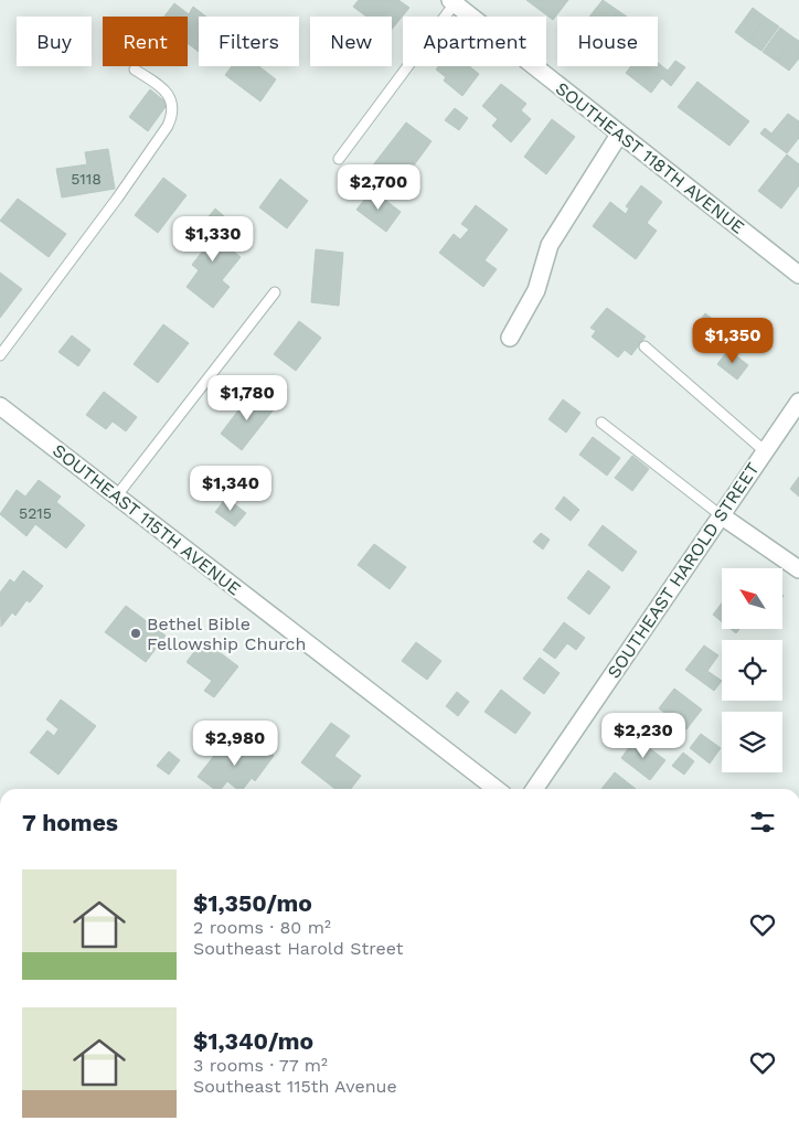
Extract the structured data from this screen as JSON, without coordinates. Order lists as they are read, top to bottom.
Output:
{
  "streets": {
    "street": ["SOUTHEAST 118TH AVENUE", "SOUTHEAST 115TH AVENUE", "SOUTHEAST HAROLD STREET"]
  },
  "places": ["Bethel Bible Fellowship Church"],
  "house_numbers": ["5118", "5215"],
  "north": "top left",
  "page": {
    "chip": [
      "Buy",
      "Rent",
      "Filters",
      "New",
      "Apartment",
      "House"
    ],
    "price": [
      "$2,700",
      "$1,330",
      "$1,350",
      "$1,780",
      "$1,340",
      "$2,230",
      "$2,980"
    ],
    "heading": "7 homes",
    "list": [
      {
        "name": "$1,350/mo",
        "note": "2 rooms · 80 m² · Southeast Harold Street"
      },
      {
        "name": "$1,340/mo",
        "note": "3 rooms · 77 m² · Southeast 115th Avenue"
      }
    ]
  }
}
